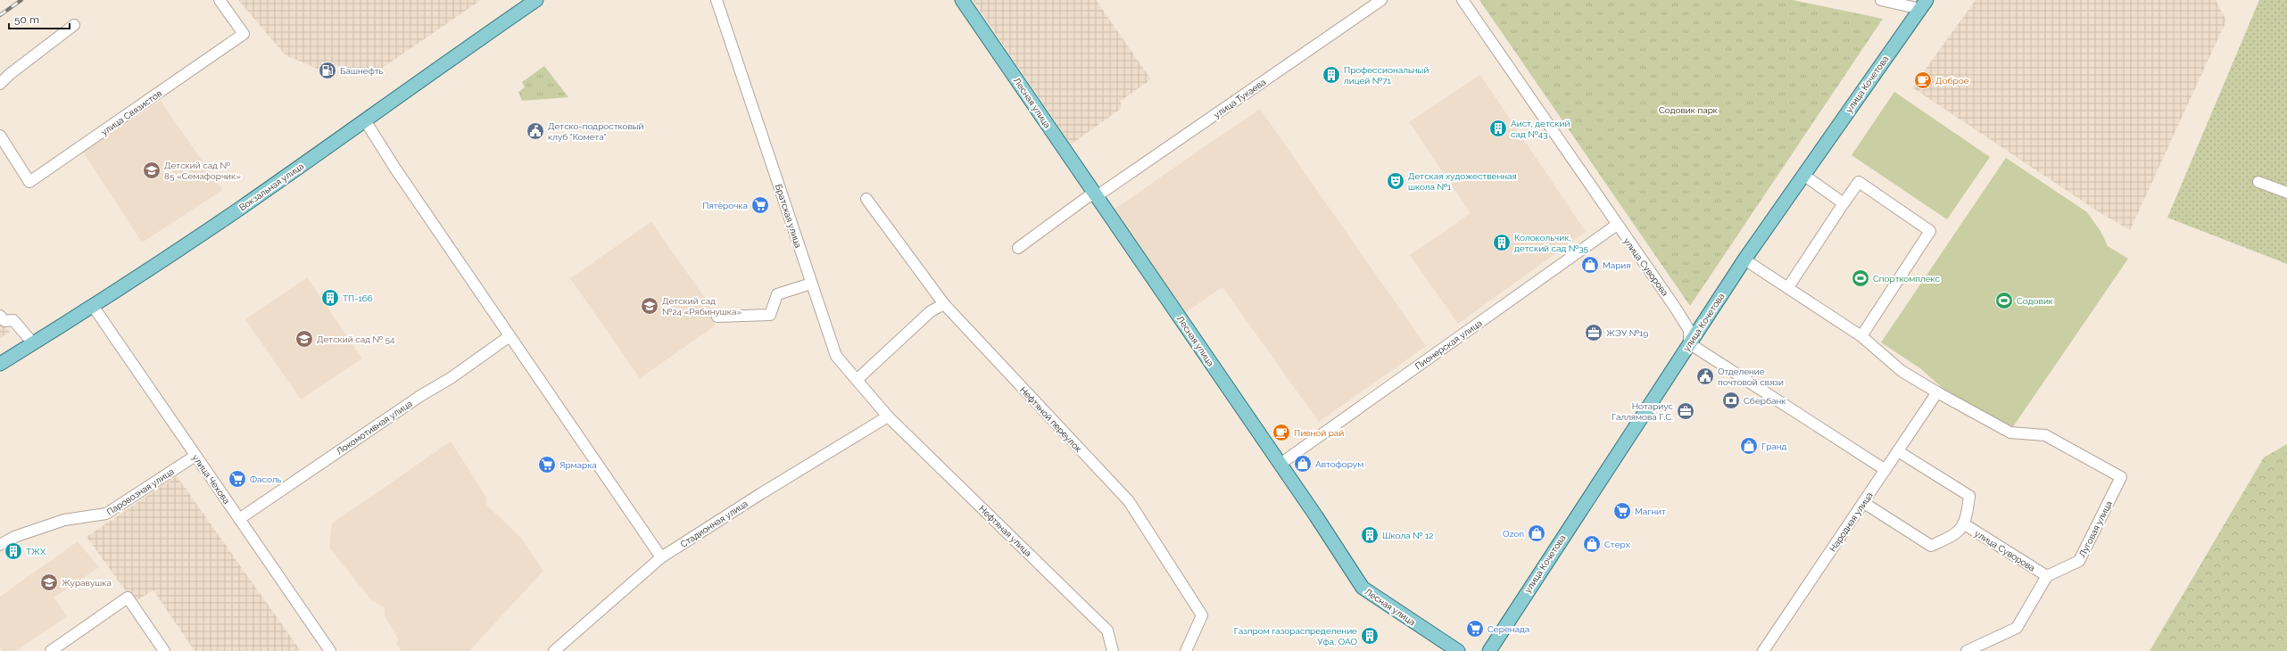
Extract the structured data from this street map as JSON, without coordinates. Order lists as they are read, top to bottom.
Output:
{
  "streets": {
    "main road": ["улица Кочетова", "Лесная улица", "Вокзальная улица"],
    "street": [
      "улица Тукаева",
      "улица Связистов",
      "Братская улица",
      "улица Суворова",
      "Пионерская улица",
      "Нефтяной переулок",
      "Локомотивная улица",
      "улица Чехова",
      "Паровозная улица",
      "Народная улица",
      "Стадионная улица",
      "Луговая улица",
      "Нефтяная улица"
    ]
  },
  "crossings": [
    ["улица Кочетова", "улица Суворова"],
    ["улица Тукаева", "Лесная улица"],
    ["Лесная улица", "Пионерская улица"],
    ["Вокзальная улица", "улица Чехова"],
    ["Братская улица", "Стадионная улица"],
    ["Братская улица", "Нефтяная улица"],
    ["улица Суворова", "Пионерская улица"],
    ["улица Суворова", "Луговая улица"],
    ["Локомотивная улица", "улица Чехова"],
    ["улица Чехова", "Паровозная улица"],
    ["Народная улица", "Луговая улица"],
    ["Стадионная улица", "Нефтяная улица"]
  ],
  "parks": ["Содовик парк"],
  "places": {
    "fuel station": ["Башнефть"],
    "building": [
      "Профессиональный лицей №71",
      "Аист, детский сад №43",
      "Колокольчик, детский сад №35",
      "ТП-166",
      "Школа № 12",
      "ТЖХ",
      "Газпром газораспределение Уфа, ОАО"
    ],
    "cafe": ["Доброе", "Пивной рай"],
    "public building": ["Детско-подростковый клуб \"Комета\"", "Отделение почтовой связи"],
    "school or university": [
      "Детский сад № 85 «Семафорчик»",
      "Детский сад №24 «Рябинушка»",
      "Детский сад № 54",
      "Журавушка"
    ],
    "theatre": ["Детская художественная школа №1"],
    "supermarket": [
      "Пятёрочка",
      "Ярмарка",
      "Фасоль",
      "Магнит",
      "Серенада"
    ],
    "shop": [
      "Мария",
      "Гранд",
      "Автофорум",
      "Ozon",
      "Стерх"
    ],
    "sports": ["Спорткомплекс", "Содовик"],
    "office": ["ЖЭУ №19", "Нотариус Галлямова Г.С."],
    "bank": ["Сбербанк"]
  },
  "scale_bar": "50 m"
}
